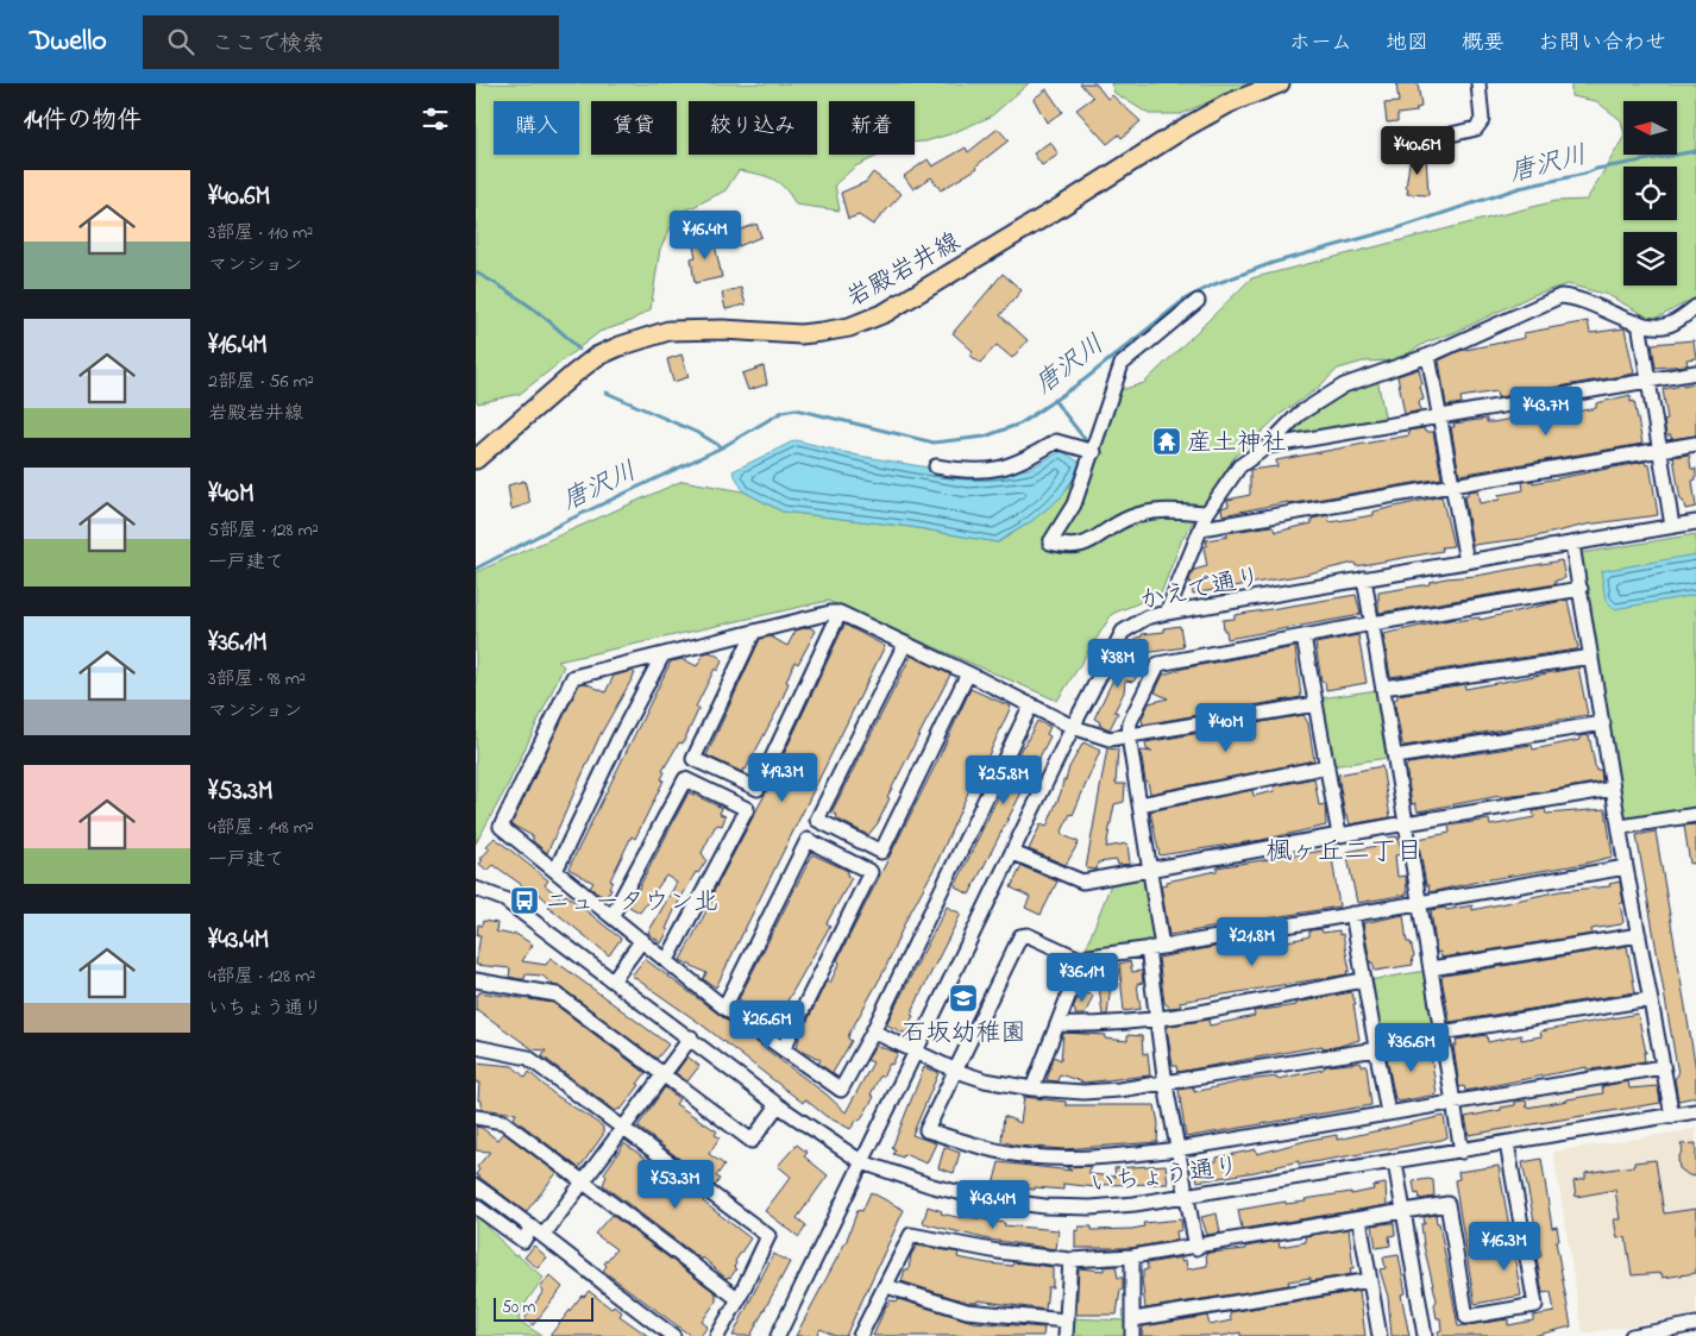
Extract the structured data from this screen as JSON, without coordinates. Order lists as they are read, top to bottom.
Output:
{
  "streets": {
    "main road": ["岩殿岩井線"],
    "street": ["かえで通り", "いちょう通り"]
  },
  "crossings": [
    ["かえで通り", "いちょう通り"]
  ],
  "districts": ["楓ヶ丘二丁目"],
  "water": ["唐沢川"],
  "places": {
    "temple": ["産土神社"],
    "bus stop": ["ニュータウン北"],
    "school or university": ["石坂幼稚園"]
  },
  "scale_bar": "50 m",
  "north": "left",
  "page": {
    "header": "Dwello",
    "search": "ここで検索",
    "nav": [
      "ホーム",
      "地図",
      "概要",
      "お問い合わせ"
    ],
    "heading": "14件の物件",
    "chip": [
      "購入",
      "賃貸",
      "絞り込み",
      "新着"
    ],
    "price": [
      "¥40.6M",
      "¥16.4M",
      "¥43.7M",
      "¥38M",
      "¥40M",
      "¥19.3M",
      "¥25.8M",
      "¥21.8M",
      "¥36.1M",
      "¥26.6M",
      "¥36.6M",
      "¥53.3M",
      "¥43.4M",
      "¥16.3M"
    ],
    "list": [
      {
        "name": "¥40.6M",
        "note": "3部屋 · 110 m² · マンション"
      },
      {
        "name": "¥16.4M",
        "note": "2部屋 · 56 m² · 岩殿岩井線"
      },
      {
        "name": "¥40M",
        "note": "5部屋 · 128 m² · 一戸建て"
      },
      {
        "name": "¥36.1M",
        "note": "3部屋 · 98 m² · マンション"
      },
      {
        "name": "¥53.3M",
        "note": "4部屋 · 148 m² · 一戸建て"
      },
      {
        "name": "¥43.4M",
        "note": "4部屋 · 128 m² · いちょう通り"
      }
    ],
    "scale": "50 m"
  }
}
